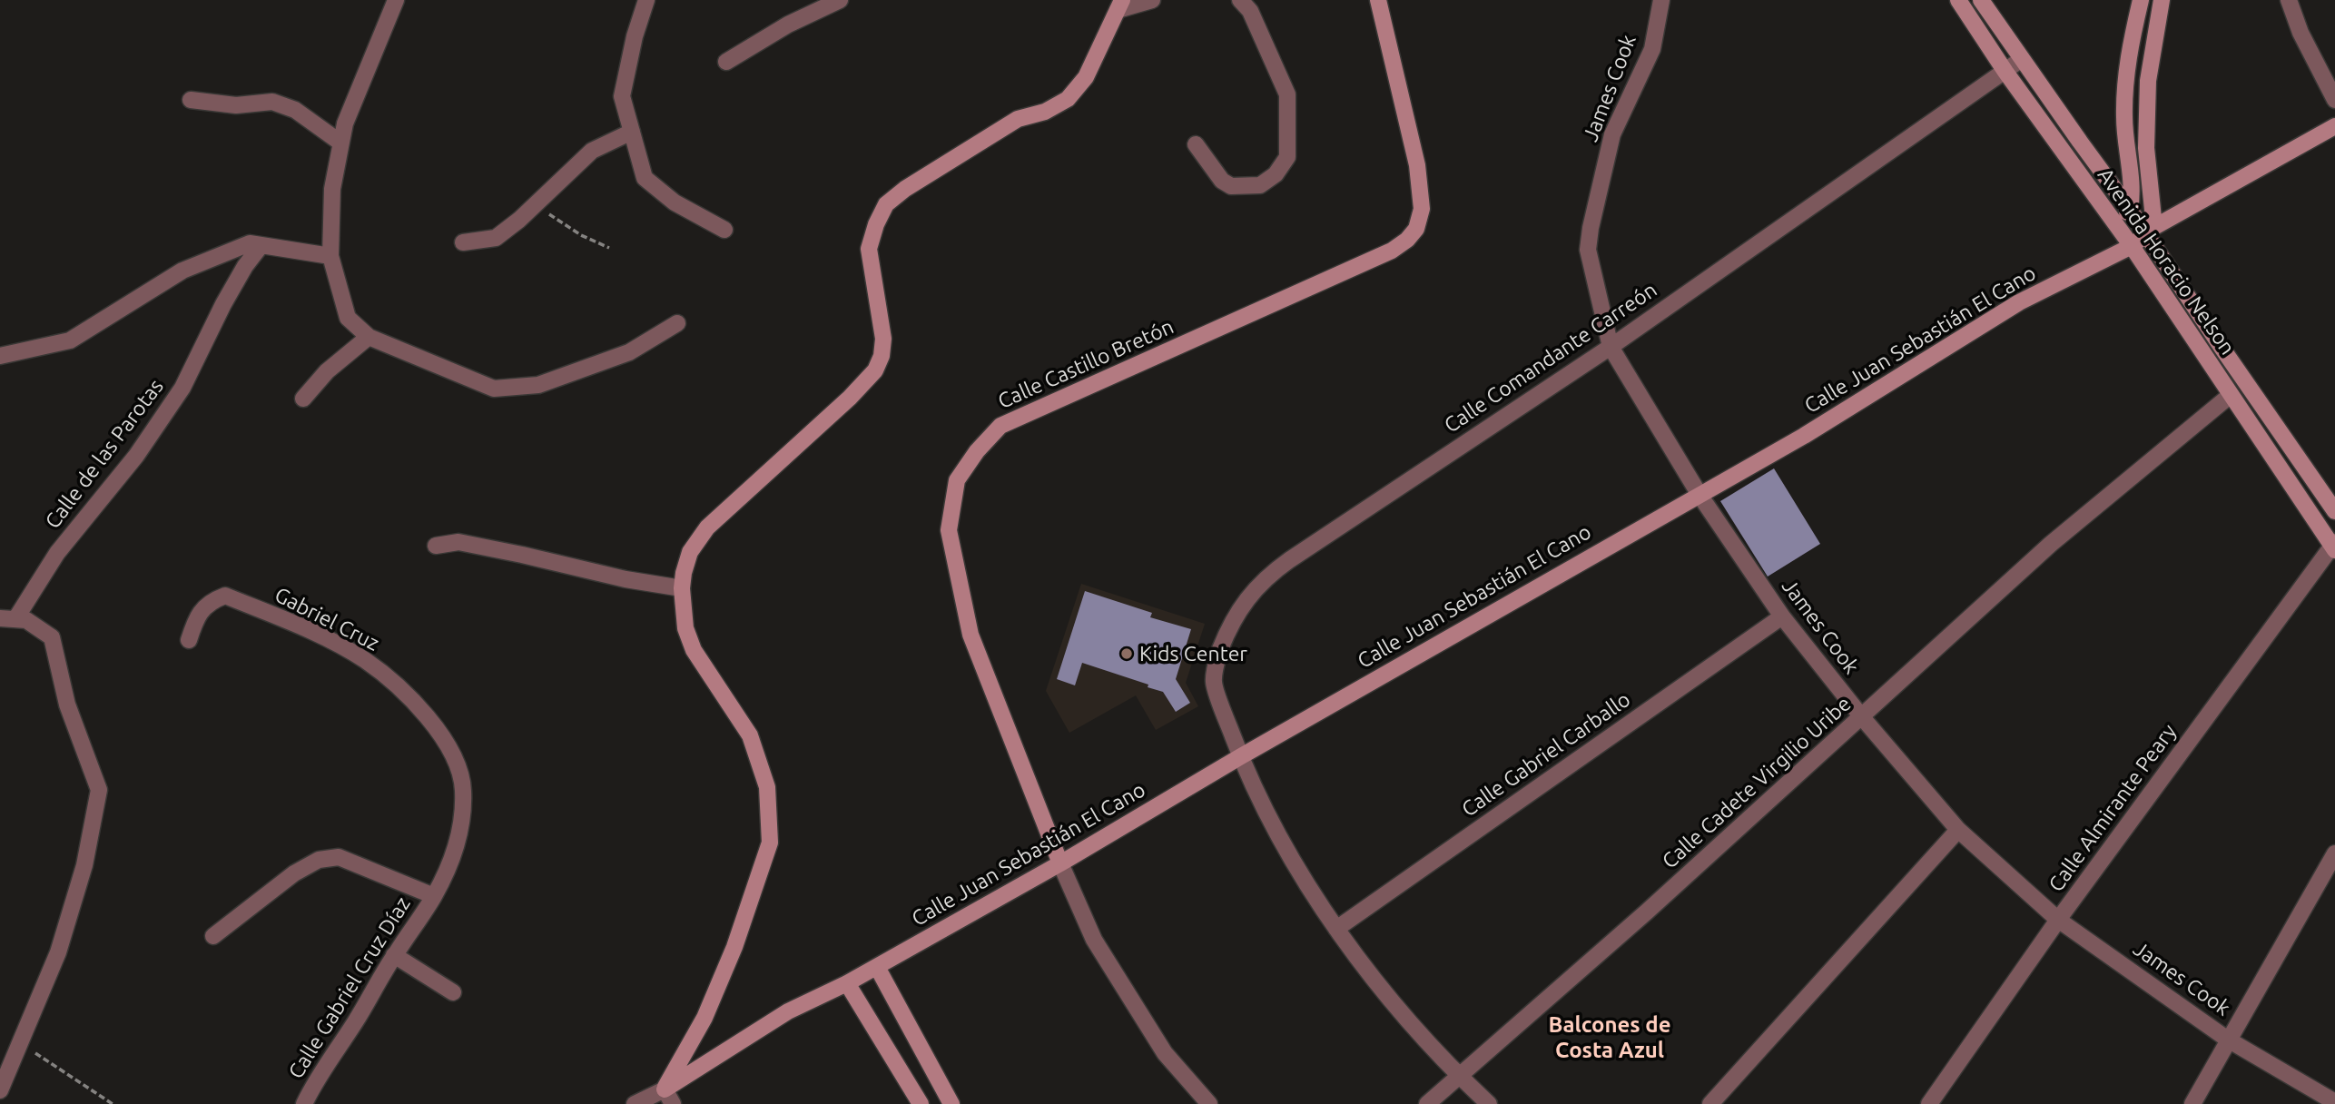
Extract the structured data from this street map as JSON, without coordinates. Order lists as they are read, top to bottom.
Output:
{
  "streets": {
    "street": [
      "James Cook",
      "Avenida Horacio Nelson",
      "Calle Juan Sebastián El Cano",
      "Calle Comandante Carreón",
      "Calle Castillo Bretón",
      "Calle de las Parotas",
      "Gabriel Cruz",
      "Calle Gabriel Carballo",
      "Calle Cadete Virgilio Uribe",
      "Calle Almirante Peary",
      "Calle Gabriel Cruz Díaz"
    ]
  },
  "crossings": [
    ["James Cook", "Calle Juan Sebastián El Cano"],
    ["James Cook", "Calle Comandante Carreón"],
    ["James Cook", "Calle Gabriel Carballo"],
    ["James Cook", "Calle Cadete Virgilio Uribe"],
    ["James Cook", "Calle Almirante Peary"],
    ["Avenida Horacio Nelson", "Calle Juan Sebastián El Cano"],
    ["Avenida Horacio Nelson", "Calle Comandante Carreón"],
    ["Avenida Horacio Nelson", "Calle Cadete Virgilio Uribe"],
    ["Avenida Horacio Nelson", "Calle Almirante Peary"],
    ["Calle Juan Sebastián El Cano", "Calle Comandante Carreón"],
    ["Calle Juan Sebastián El Cano", "Calle Castillo Bretón"],
    ["Calle Comandante Carreón", "Calle Gabriel Carballo"],
    ["Calle Comandante Carreón", "Calle Cadete Virgilio Uribe"],
    ["Gabriel Cruz", "Calle Gabriel Cruz Díaz"]
  ],
  "districts": ["Balcones de Costa Azul"],
  "places": ["Kids Center"]
}
